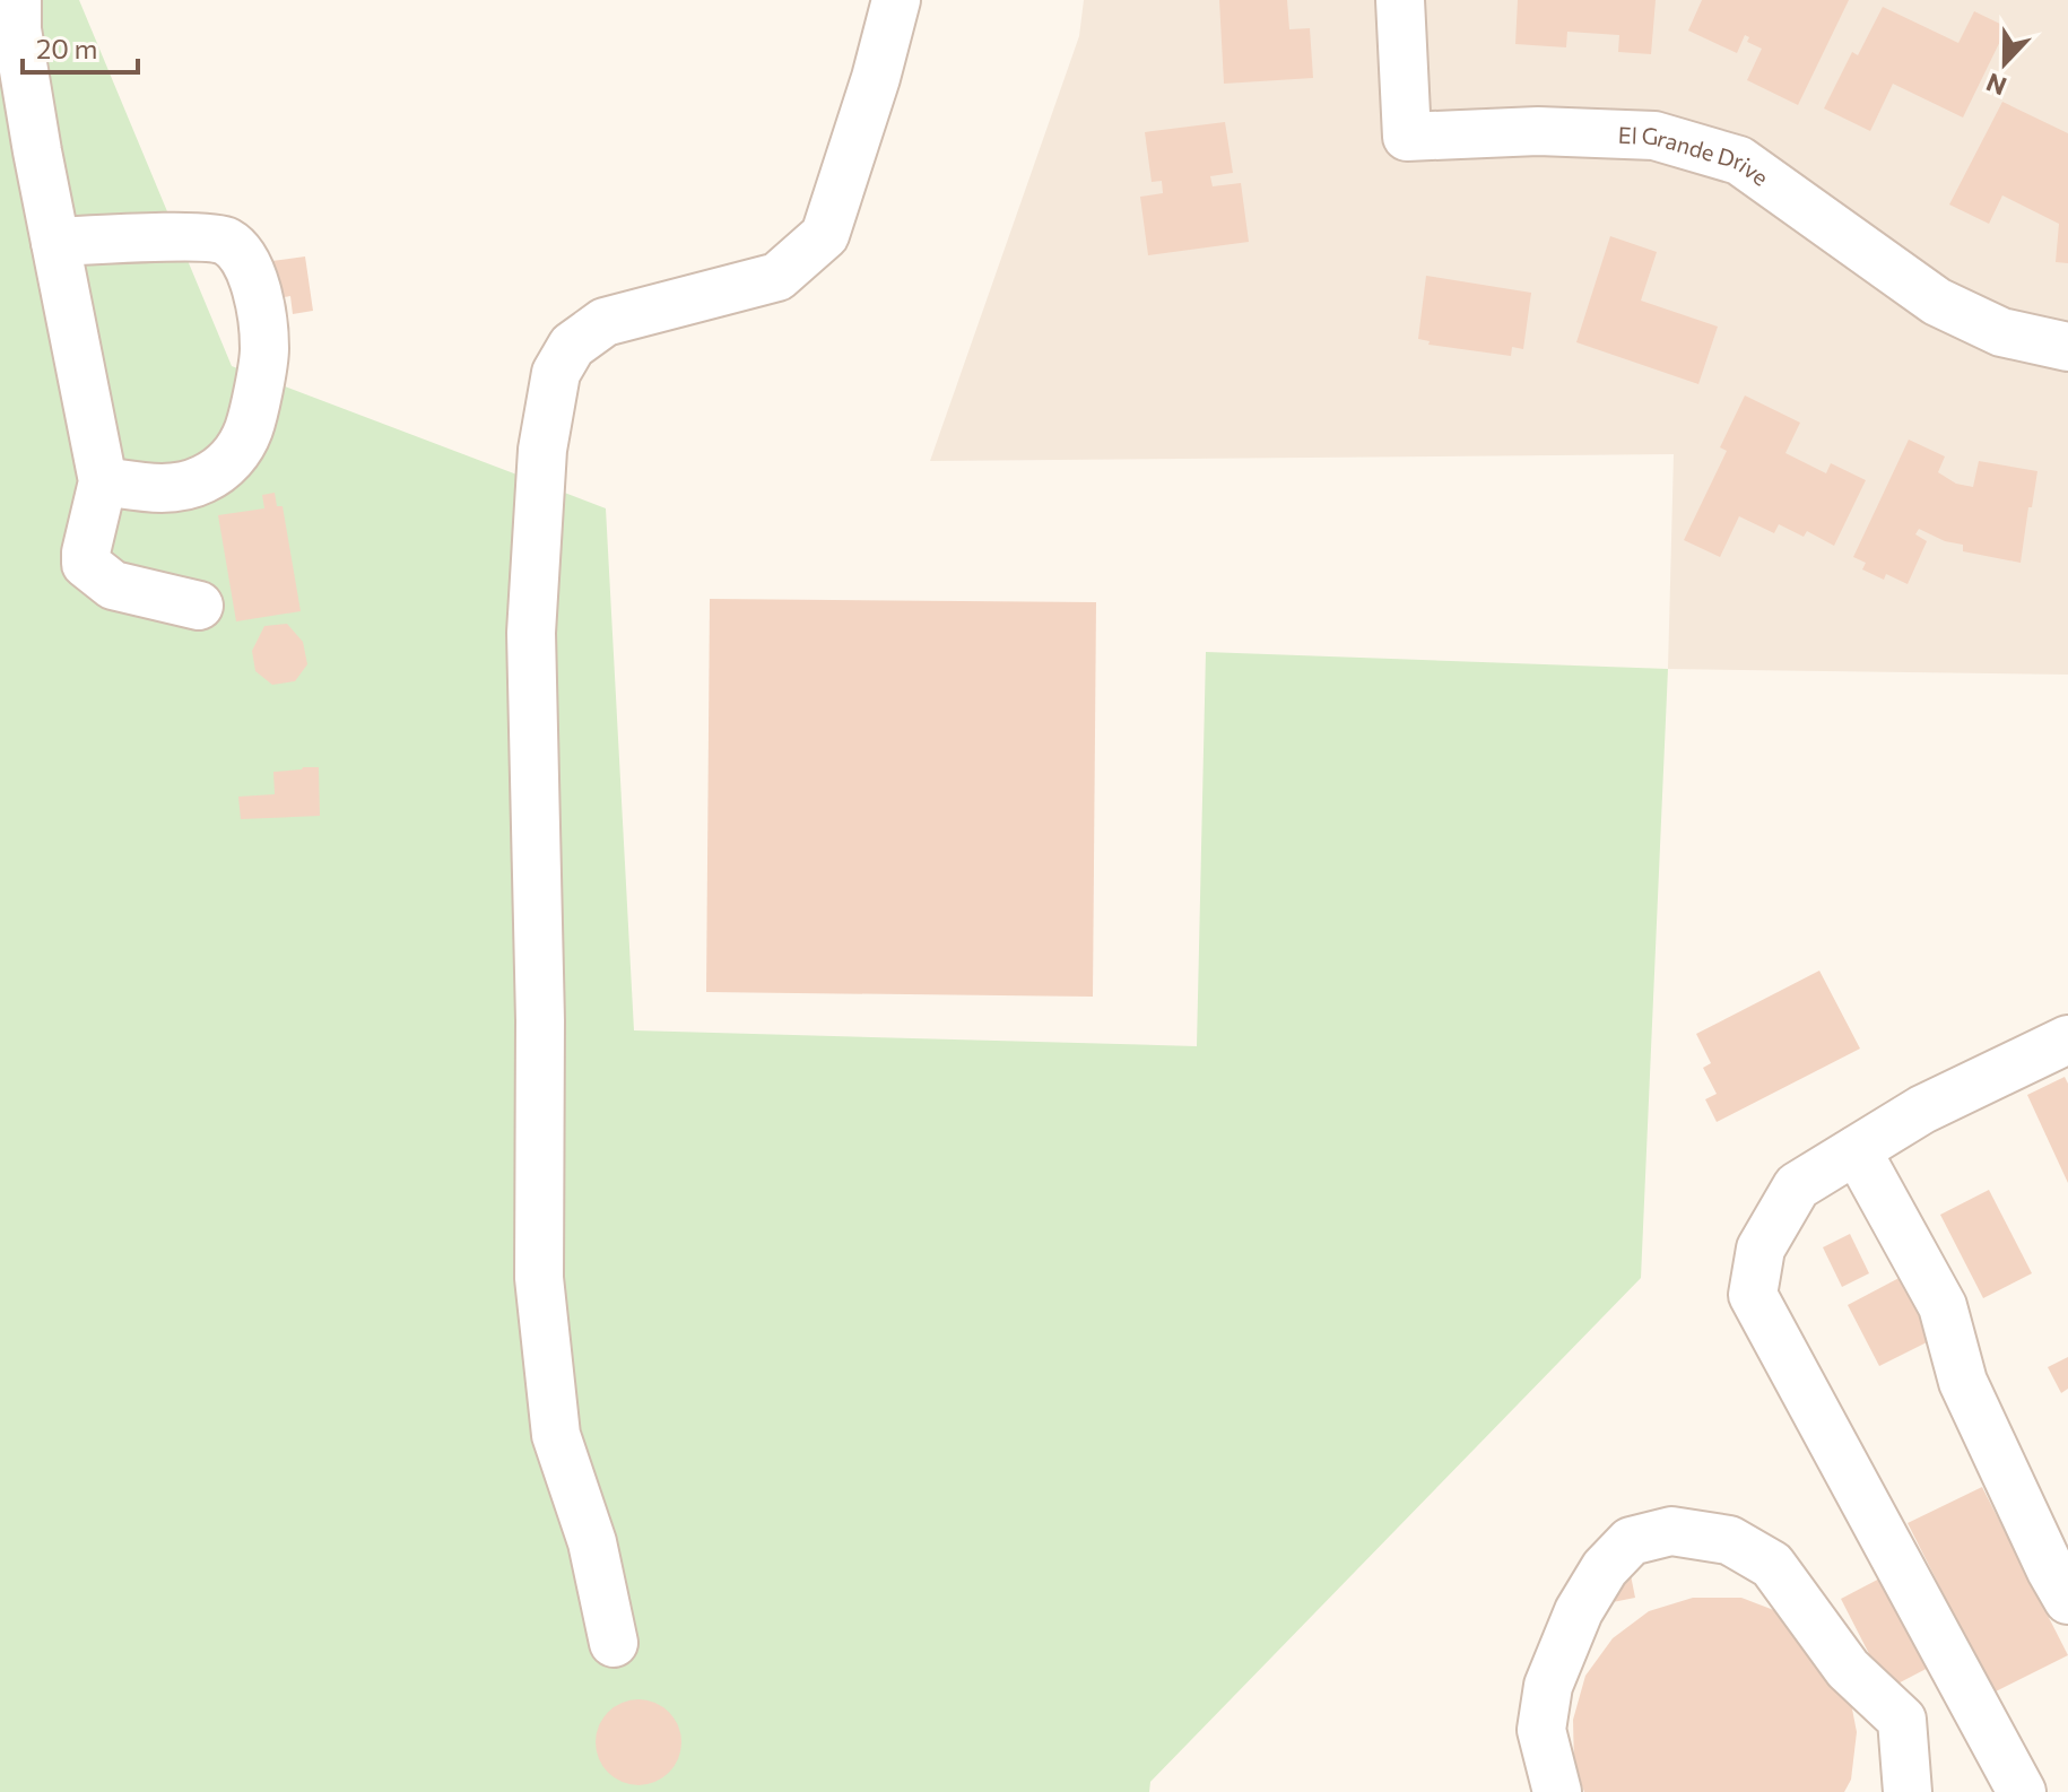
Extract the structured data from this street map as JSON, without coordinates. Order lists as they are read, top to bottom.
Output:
{
  "streets": {
    "street": ["El Grande Drive"]
  },
  "scale_bar": "20 m",
  "north": "bottom"
}
